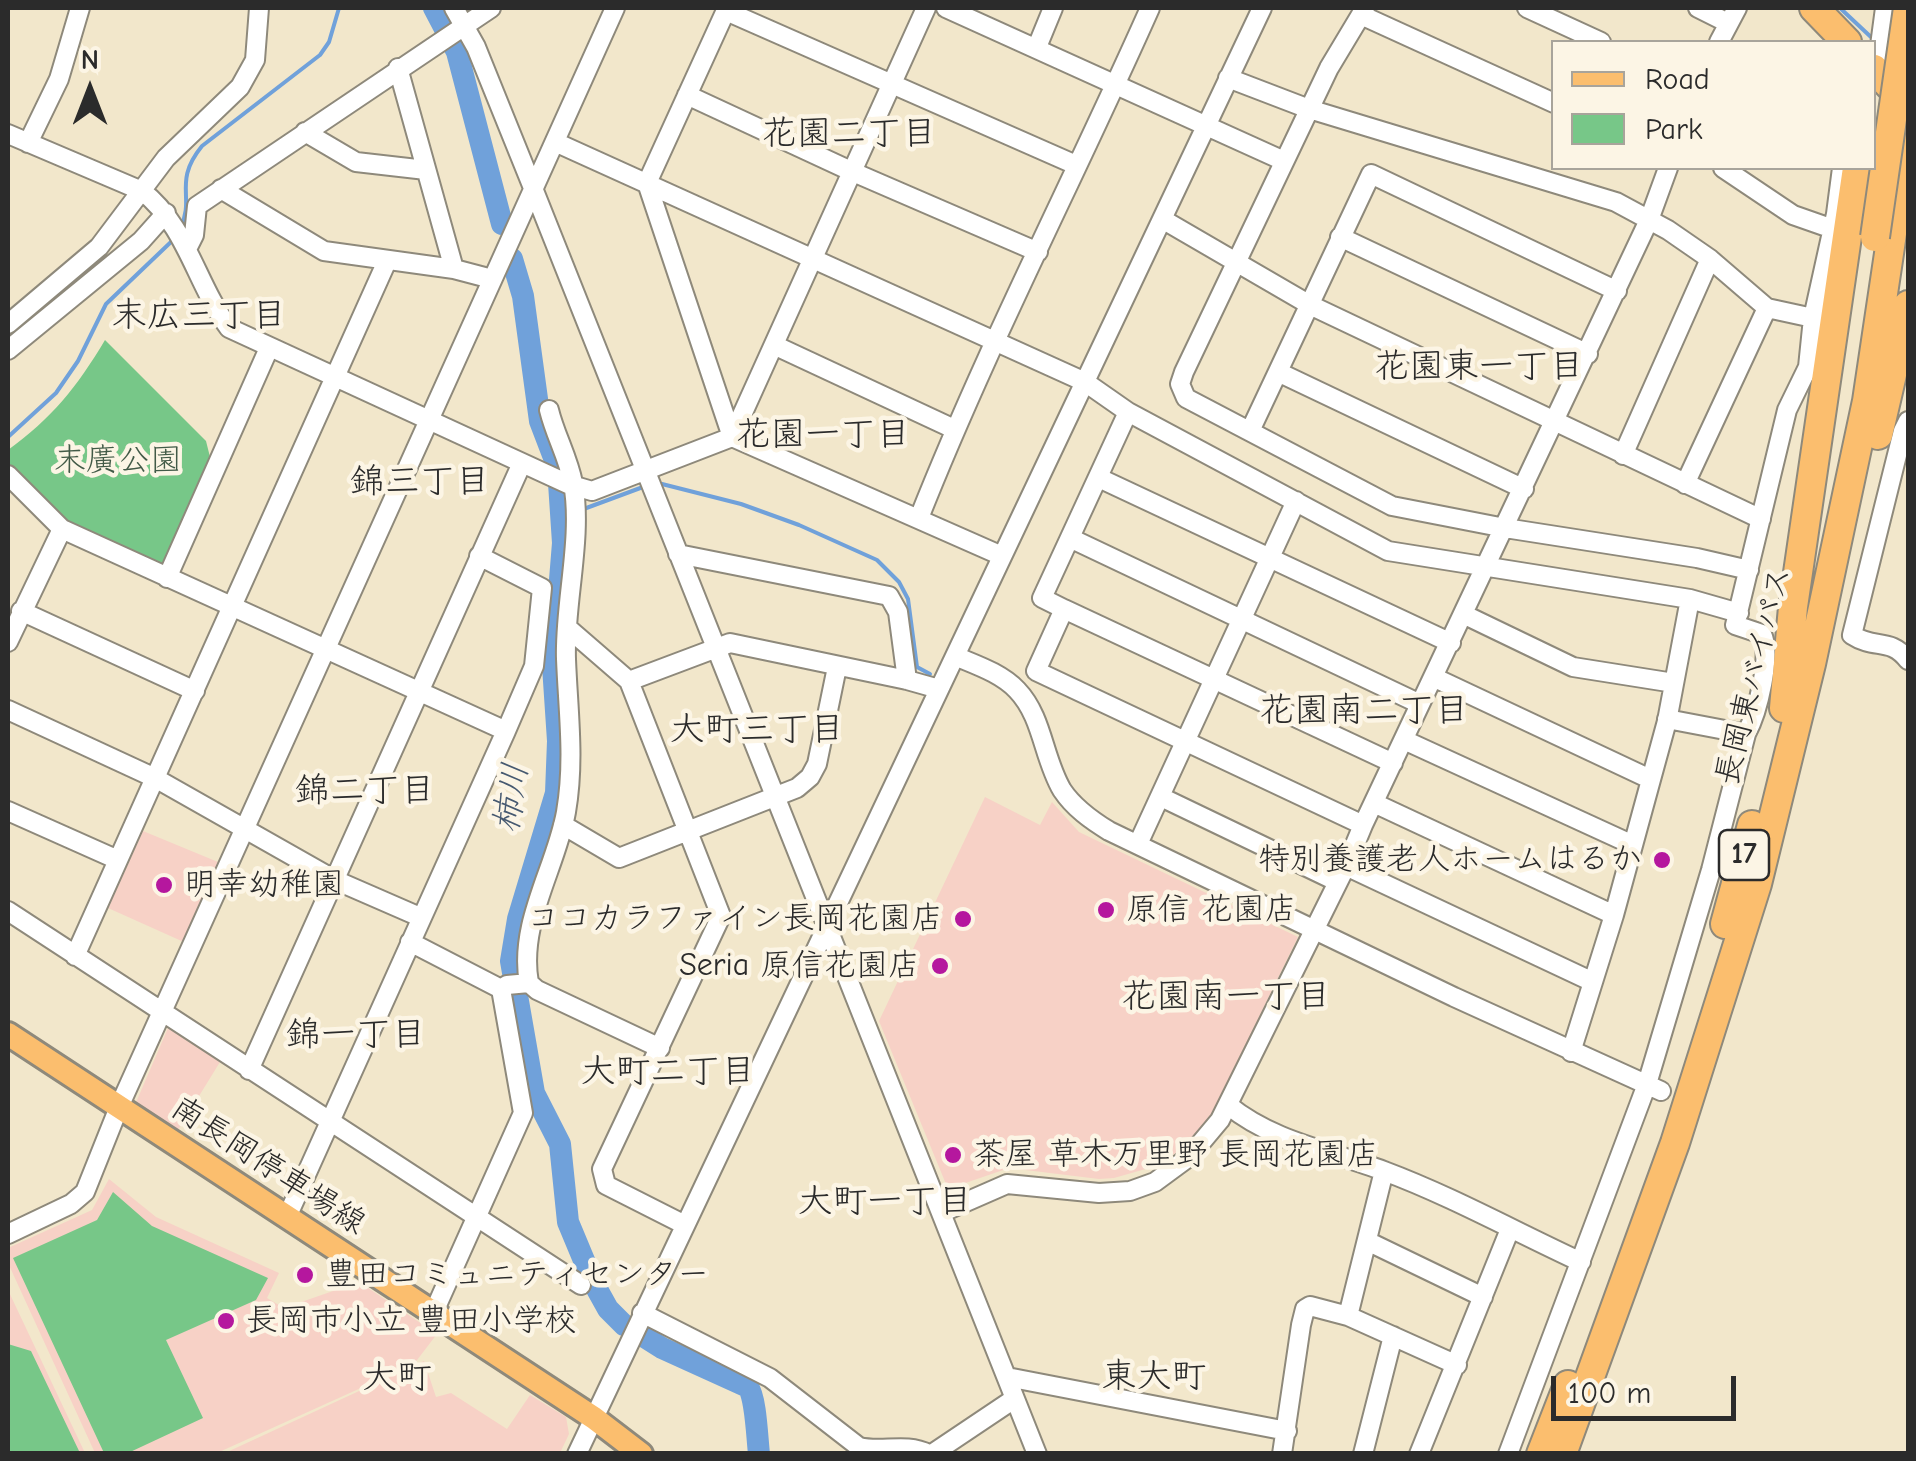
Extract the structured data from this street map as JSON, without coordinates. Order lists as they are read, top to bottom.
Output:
{
  "streets": {
    "highway": ["長岡東バイパス", "17"],
    "main road": ["南長岡停車場線"]
  },
  "districts": [
    "花園二丁目",
    "末広三丁目",
    "花園東一丁目",
    "花園一丁目",
    "錦三丁目",
    "花園南二丁目",
    "大町三丁目",
    "錦二丁目",
    "花園南一丁目",
    "錦一丁目",
    "大町二丁目",
    "大町一丁目",
    "東大町",
    "大町"
  ],
  "water": ["柿川"],
  "parks": ["末廣公園"],
  "places": [
    "特別養護老人ホームはるか",
    "明幸幼稚園",
    "原信 花園店",
    "ココカラファイン長岡花園店",
    "Seria 原信花園店",
    "茶屋 草木万里野 長岡花園店",
    "豊田コミュニティセンター",
    "長岡市小立 豊田小学校"
  ],
  "legend": ["Road", "Park"],
  "scale_bar": "100 m",
  "north": "top"
}
